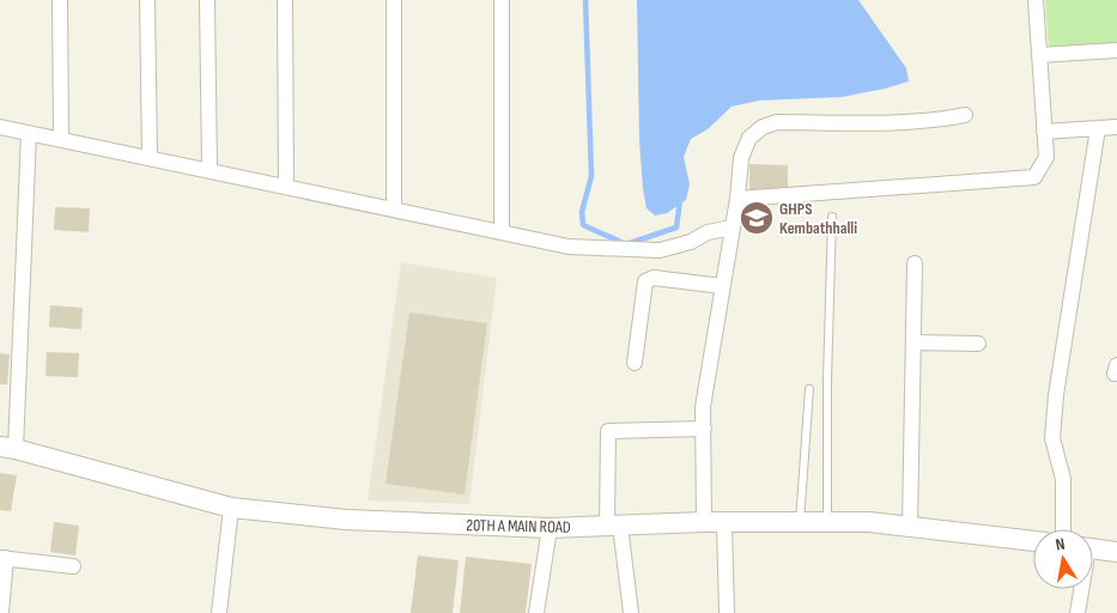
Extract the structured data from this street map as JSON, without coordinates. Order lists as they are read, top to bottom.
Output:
{
  "streets": {
    "street": ["20TH A MAIN ROAD"]
  },
  "places": {
    "school or university": ["GHPS Kembathhalli"]
  },
  "north": "top"
}
